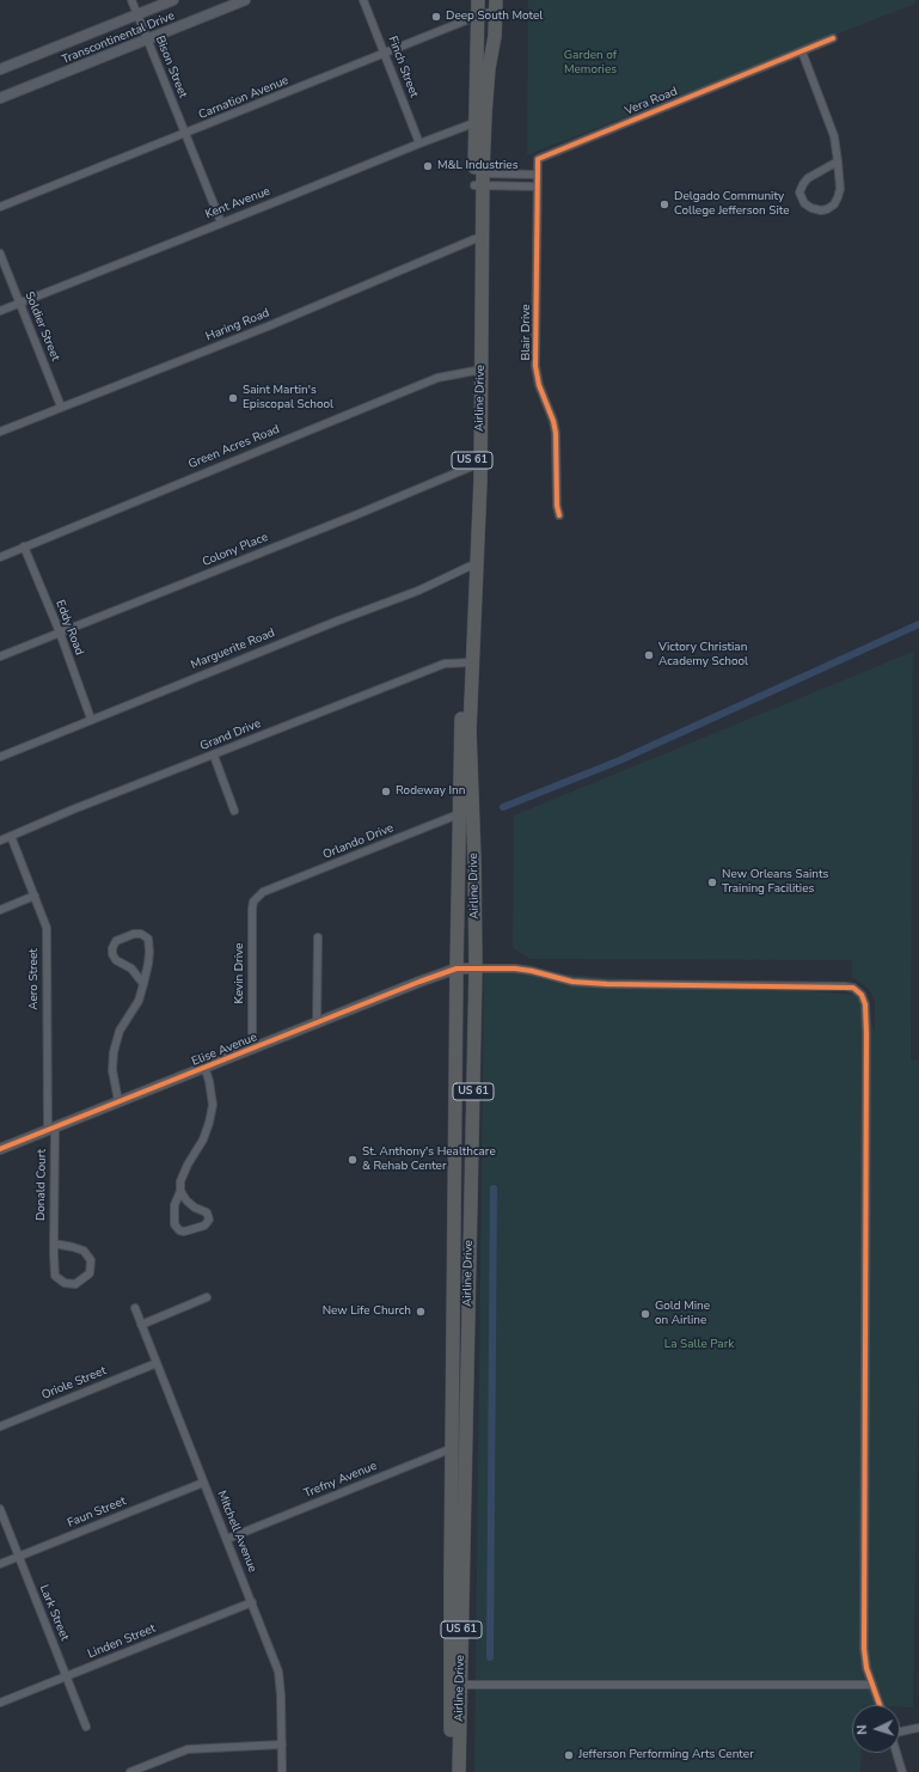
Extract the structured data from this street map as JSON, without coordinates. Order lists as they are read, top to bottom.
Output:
{
  "streets": {
    "highway": ["Airline Drive", "US 61"],
    "street": [
      "Transcontinental Drive",
      "Bison Street",
      "Finch Street",
      "Carnation Avenue",
      "Vera Road",
      "Kent Avenue",
      "Haring Road",
      "Soldier Street",
      "Blair Drive",
      "Green Acres Road",
      "Colony Place",
      "Eddy Road",
      "Marguerite Road",
      "Grand Drive",
      "Orlando Drive",
      "Kevin Drive",
      "Aero Street",
      "Elise Avenue",
      "Donald Court",
      "Oriole Street",
      "Trefny Avenue",
      "Faun Street",
      "Mitchell Avenue",
      "Lark Street",
      "Linden Street"
    ]
  },
  "crossings": [
    ["Transcontinental Drive", "Bison Street"],
    ["Bison Street", "Carnation Avenue"],
    ["Bison Street", "Kent Avenue"],
    ["Finch Street", "Carnation Avenue"],
    ["Finch Street", "Kent Avenue"],
    ["Carnation Avenue", "Airline Drive"],
    ["Vera Road", "Blair Drive"],
    ["Kent Avenue", "Soldier Street"],
    ["Kent Avenue", "Airline Drive"],
    ["Haring Road", "Soldier Street"],
    ["Haring Road", "Airline Drive"],
    ["Airline Drive", "Green Acres Road"],
    ["Airline Drive", "Colony Place"],
    ["Airline Drive", "Marguerite Road"],
    ["Airline Drive", "Grand Drive"],
    ["Airline Drive", "Orlando Drive"],
    ["Airline Drive", "Elise Avenue"],
    ["Airline Drive", "Trefny Avenue"],
    ["Green Acres Road", "Eddy Road"],
    ["Colony Place", "Eddy Road"],
    ["Eddy Road", "Marguerite Road"],
    ["Grand Drive", "Aero Street"],
    ["Orlando Drive", "Kevin Drive"],
    ["Kevin Drive", "Elise Avenue"],
    ["Aero Street", "Elise Avenue"],
    ["Aero Street", "Donald Court"],
    ["Elise Avenue", "Donald Court"],
    ["Oriole Street", "Mitchell Avenue"],
    ["Trefny Avenue", "Mitchell Avenue"],
    ["Faun Street", "Mitchell Avenue"],
    ["Faun Street", "Lark Street"],
    ["Mitchell Avenue", "Linden Street"],
    ["Lark Street", "Linden Street"]
  ],
  "parks": ["Garden of Memories", "La Salle Park"],
  "places": [
    "Deep South Motel",
    "M&L Industries",
    "Delgado Community College Jefferson Site",
    "Saint Martin's Episcopal School",
    "Victory Christian Academy School",
    "Rodeway Inn",
    "New Orleans Saints Training Facilities",
    "St. Anthony's Healthcare & Rehab Center",
    "New Life Church",
    "Gold Mine on Airline",
    "Jefferson Performing Arts Center"
  ],
  "north": "left"
}
